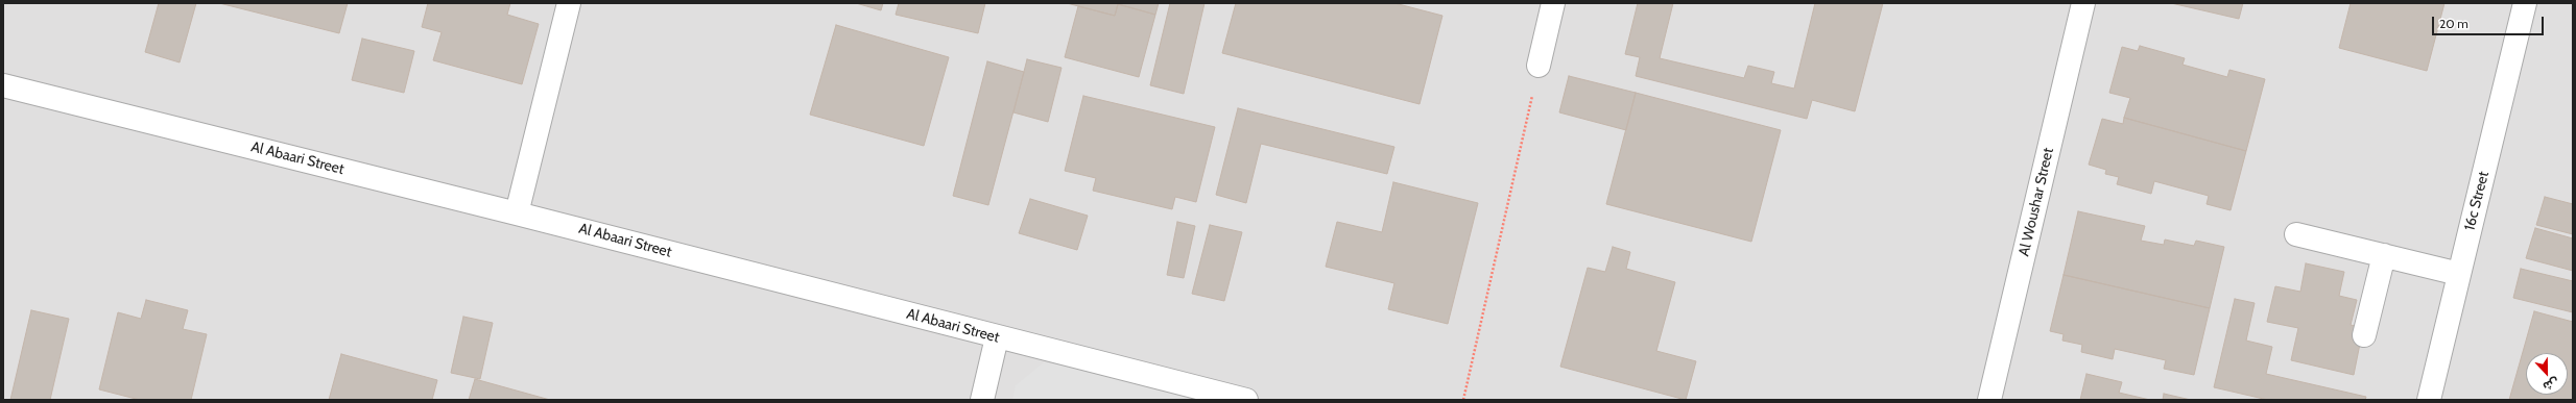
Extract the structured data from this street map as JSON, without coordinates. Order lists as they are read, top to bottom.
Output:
{
  "streets": {
    "street": ["Al Abaari Street", "16c Street", "Al Woushar Street"]
  },
  "scale_bar": "20 m",
  "north": "bottom"
}
